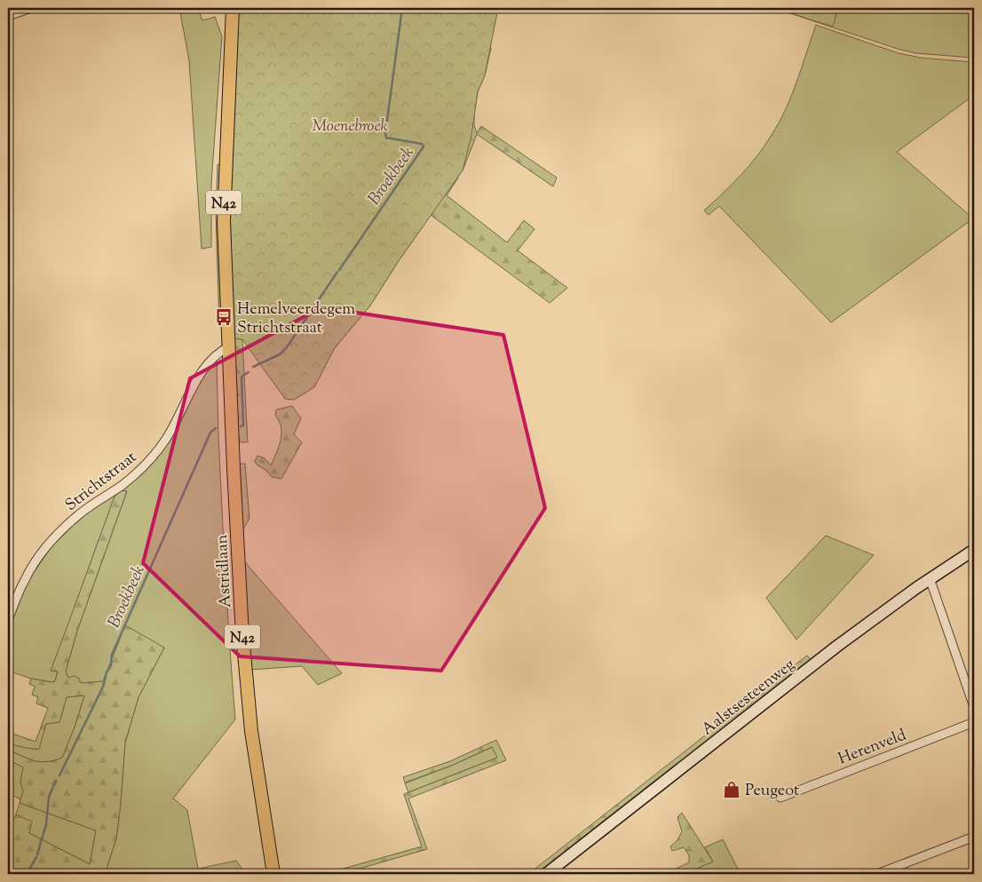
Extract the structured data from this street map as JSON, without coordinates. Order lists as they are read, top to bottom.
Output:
{
  "streets": {
    "main road": ["N42", "Astridlaan", "Aalstsesteenweg"],
    "street": ["Strichtstraat", "Herenveld"]
  },
  "crossings": [
    ["N42", "Strichtstraat"],
    ["N42", "Astridlaan"],
    ["Strichtstraat", "Astridlaan"]
  ],
  "water": ["Broekbeek"],
  "parks": ["Moenebroek"],
  "places": {
    "bus stop": ["Hemelveerdegem Strichtstraat"],
    "shop": ["Peugeot"]
  }
}
